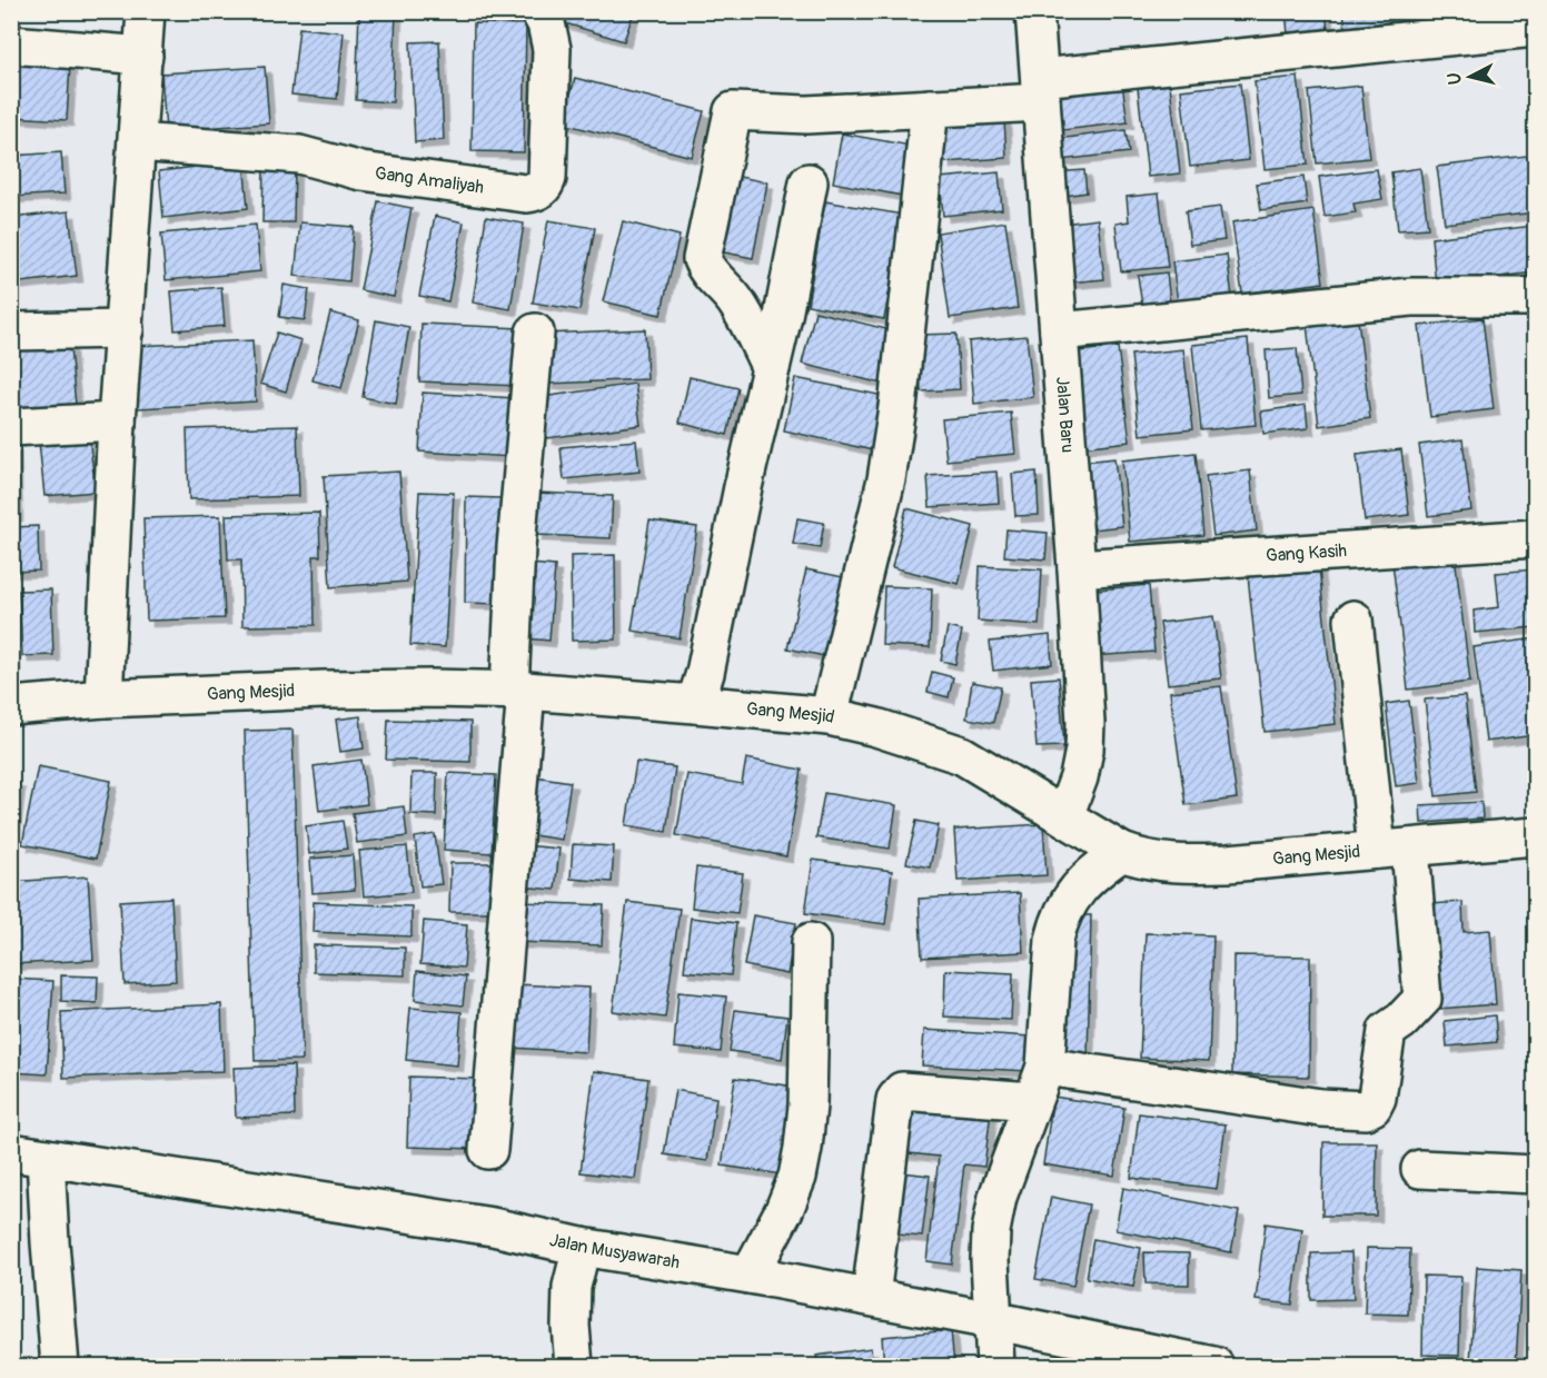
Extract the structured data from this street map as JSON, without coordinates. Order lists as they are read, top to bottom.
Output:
{
  "streets": {
    "street": [
      "Gang Amaliyah",
      "Jalan Baru",
      "Gang Kasih",
      "Gang Mesjid",
      "Jalan Musyawarah"
    ]
  },
  "crossings": [
    ["Jalan Baru", "Gang Kasih"],
    ["Jalan Baru", "Gang Mesjid"]
  ],
  "north": "left"
}
